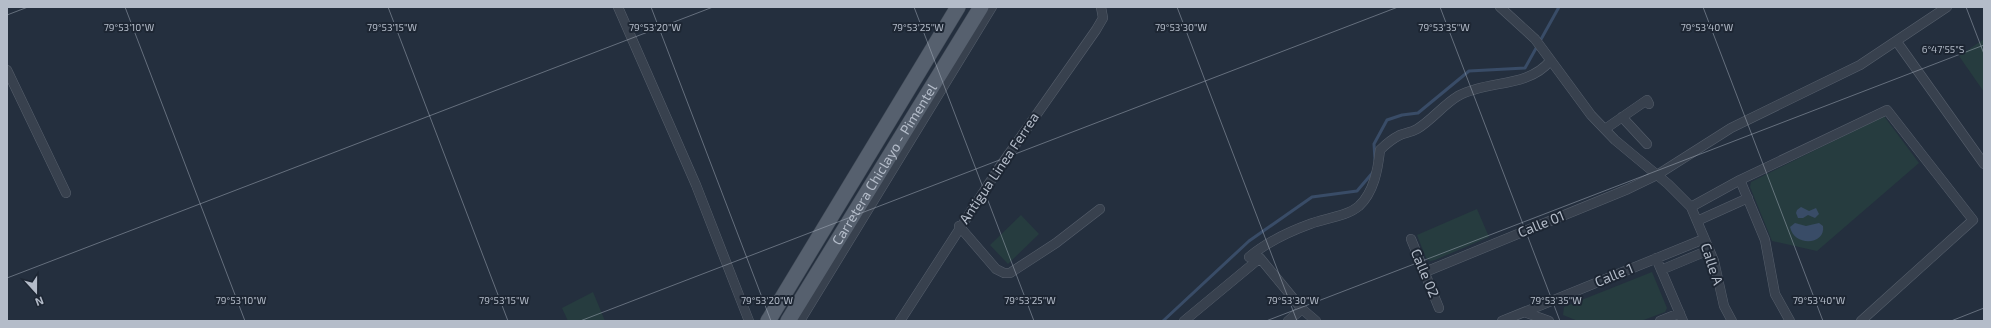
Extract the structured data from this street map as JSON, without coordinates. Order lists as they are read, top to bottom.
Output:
{
  "streets": {
    "main road": ["Carretera Chiclayo - Pimentel"],
    "street": [
      "Antigua Linea Ferrea",
      "Calle 01",
      "Calle A",
      "Calle 02",
      "Calle 1"
    ]
  },
  "crossings": [
    ["Calle 01", "Calle 02"],
    ["Calle A", "Calle 1"]
  ],
  "north": "bottom",
  "coordinates": [
    "79°53'10\"W",
    "79°53'15\"W",
    "79°53'20\"W",
    "79°53'25\"W",
    "79°53'30\"W",
    "79°53'35\"W",
    "79°53'40\"W",
    "6°47'55\"S"
  ]
}
